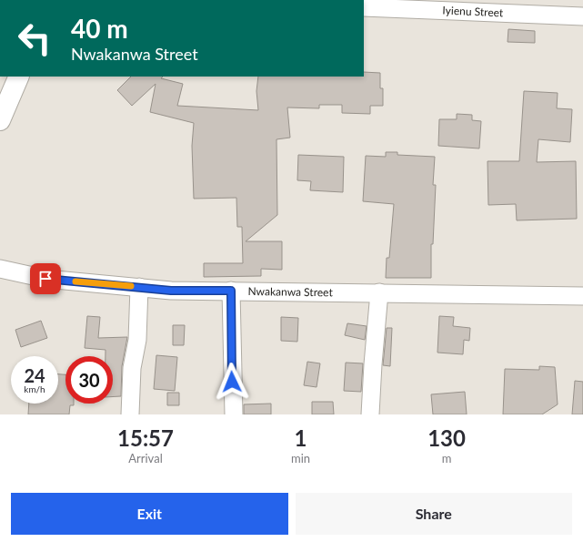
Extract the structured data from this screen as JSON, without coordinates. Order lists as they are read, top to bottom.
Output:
{
  "streets": {
    "street": ["Iyienu Street", "Nwakanwa Street"]
  },
  "page": {
    "turn": ["40 m", "Nwakanwa Street"],
    "speed": "24 km/h",
    "limit": "30",
    "eta": [
      "15:57",
      "Arrival",
      "1",
      "min",
      "130",
      "m"
    ],
    "buttons": ["Exit", "Share"]
  }
}
